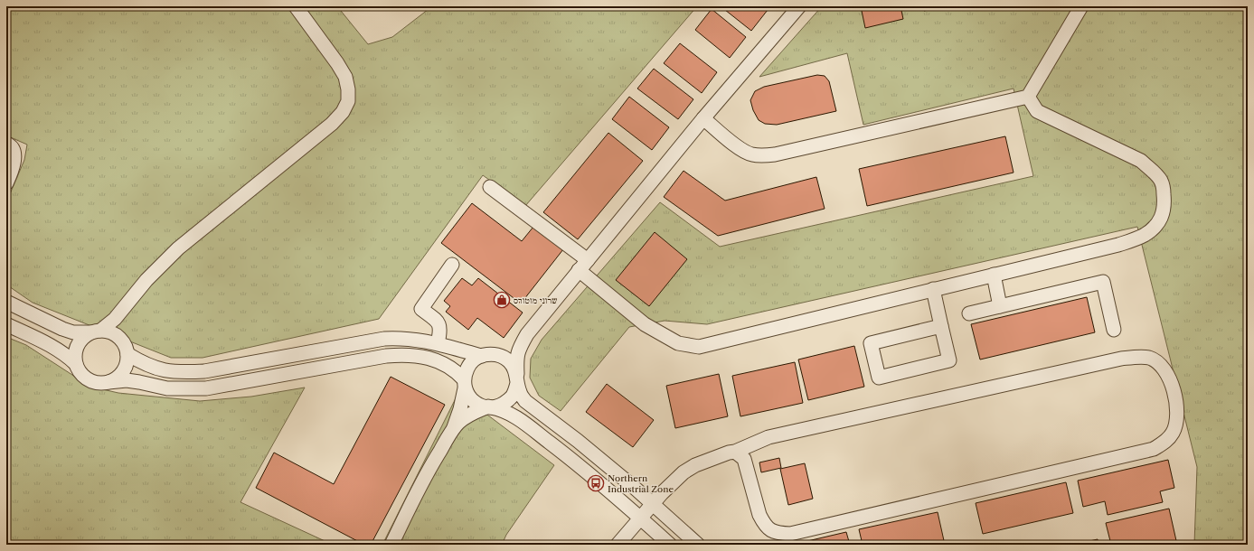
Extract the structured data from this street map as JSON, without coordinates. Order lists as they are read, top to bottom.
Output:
{
  "places": {
    "shop": ["שרוני מוטורס"],
    "bus stop": ["Northern Industrial Zone"]
  }
}
